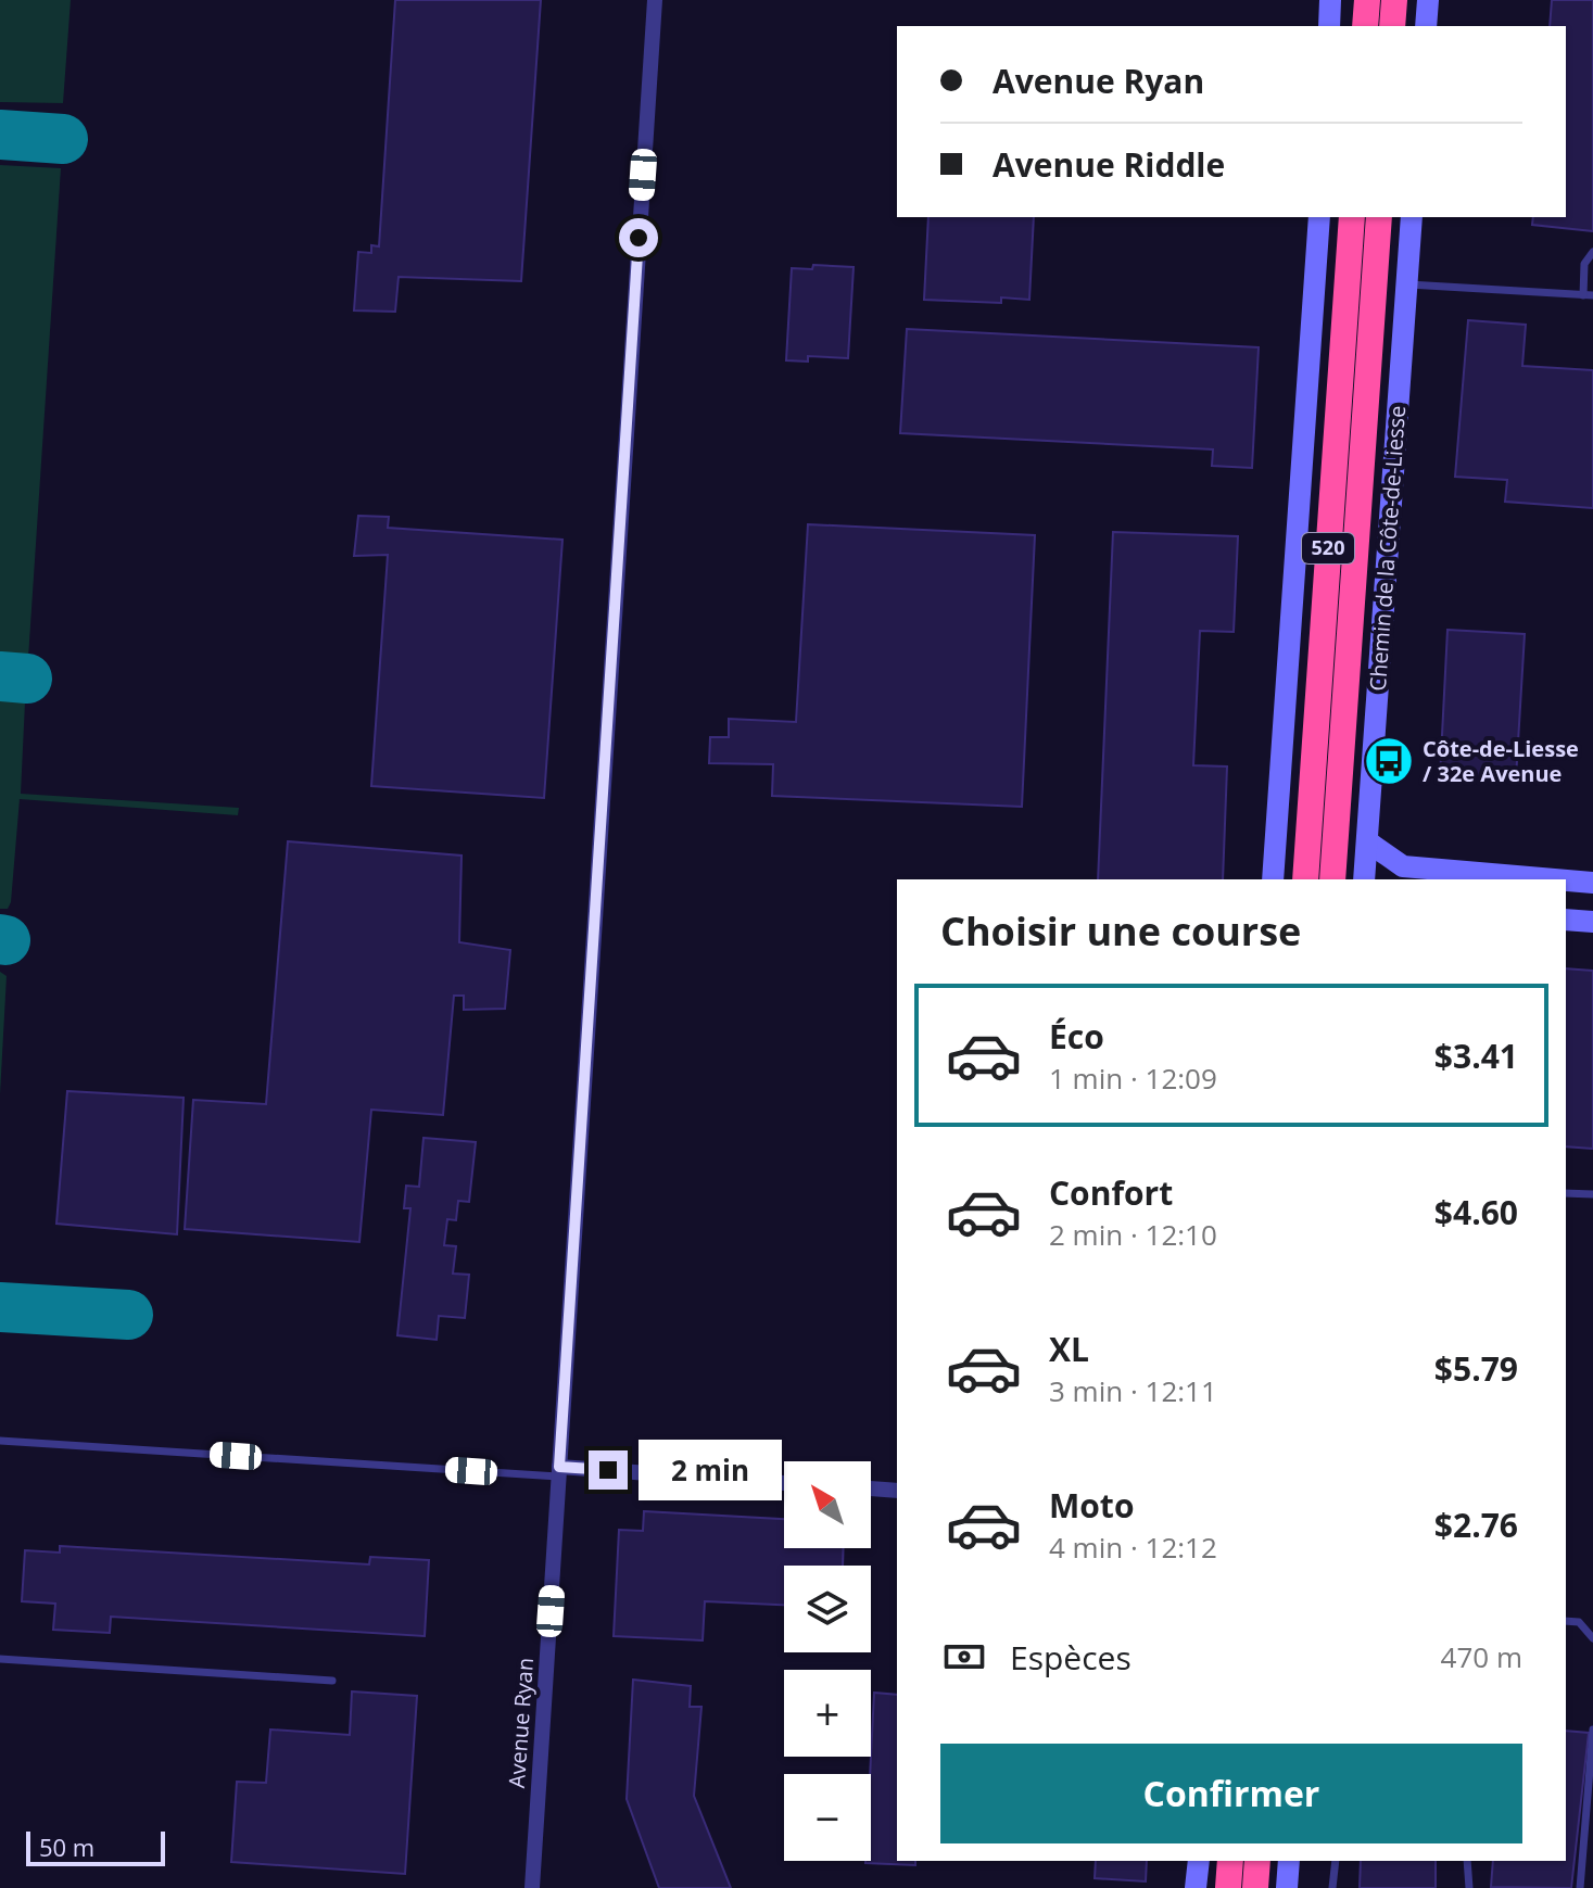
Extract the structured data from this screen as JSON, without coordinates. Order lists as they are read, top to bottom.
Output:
{
  "streets": {
    "highway": ["520"],
    "main road": ["Chemin de la Côte-de-Liesse"],
    "street": ["Avenue Ryan"]
  },
  "places": {
    "bus stop": ["Côte-de-Liesse / 32e Avenue"]
  },
  "scale_bar": "50 m",
  "north": "top left",
  "page": {
    "banner": ["Avenue Ryan", "Avenue Riddle"],
    "heading": "Choisir une course",
    "list": [
      {
        "name": "Éco",
        "note": "1 min · 12:09",
        "value": "$3.41"
      },
      {
        "name": "Confort",
        "note": "2 min · 12:10",
        "value": "$4.60"
      },
      {
        "name": "XL",
        "note": "3 min · 12:11",
        "value": "$5.79"
      },
      {
        "name": "Moto",
        "note": "4 min · 12:12",
        "value": "$2.76"
      }
    ],
    "bubble": "2 min",
    "map_buttons": ["+", "−"],
    "pay": ["Espèces", "470 m"],
    "buttons": "Confirmer",
    "scale": "50 m"
  }
}
